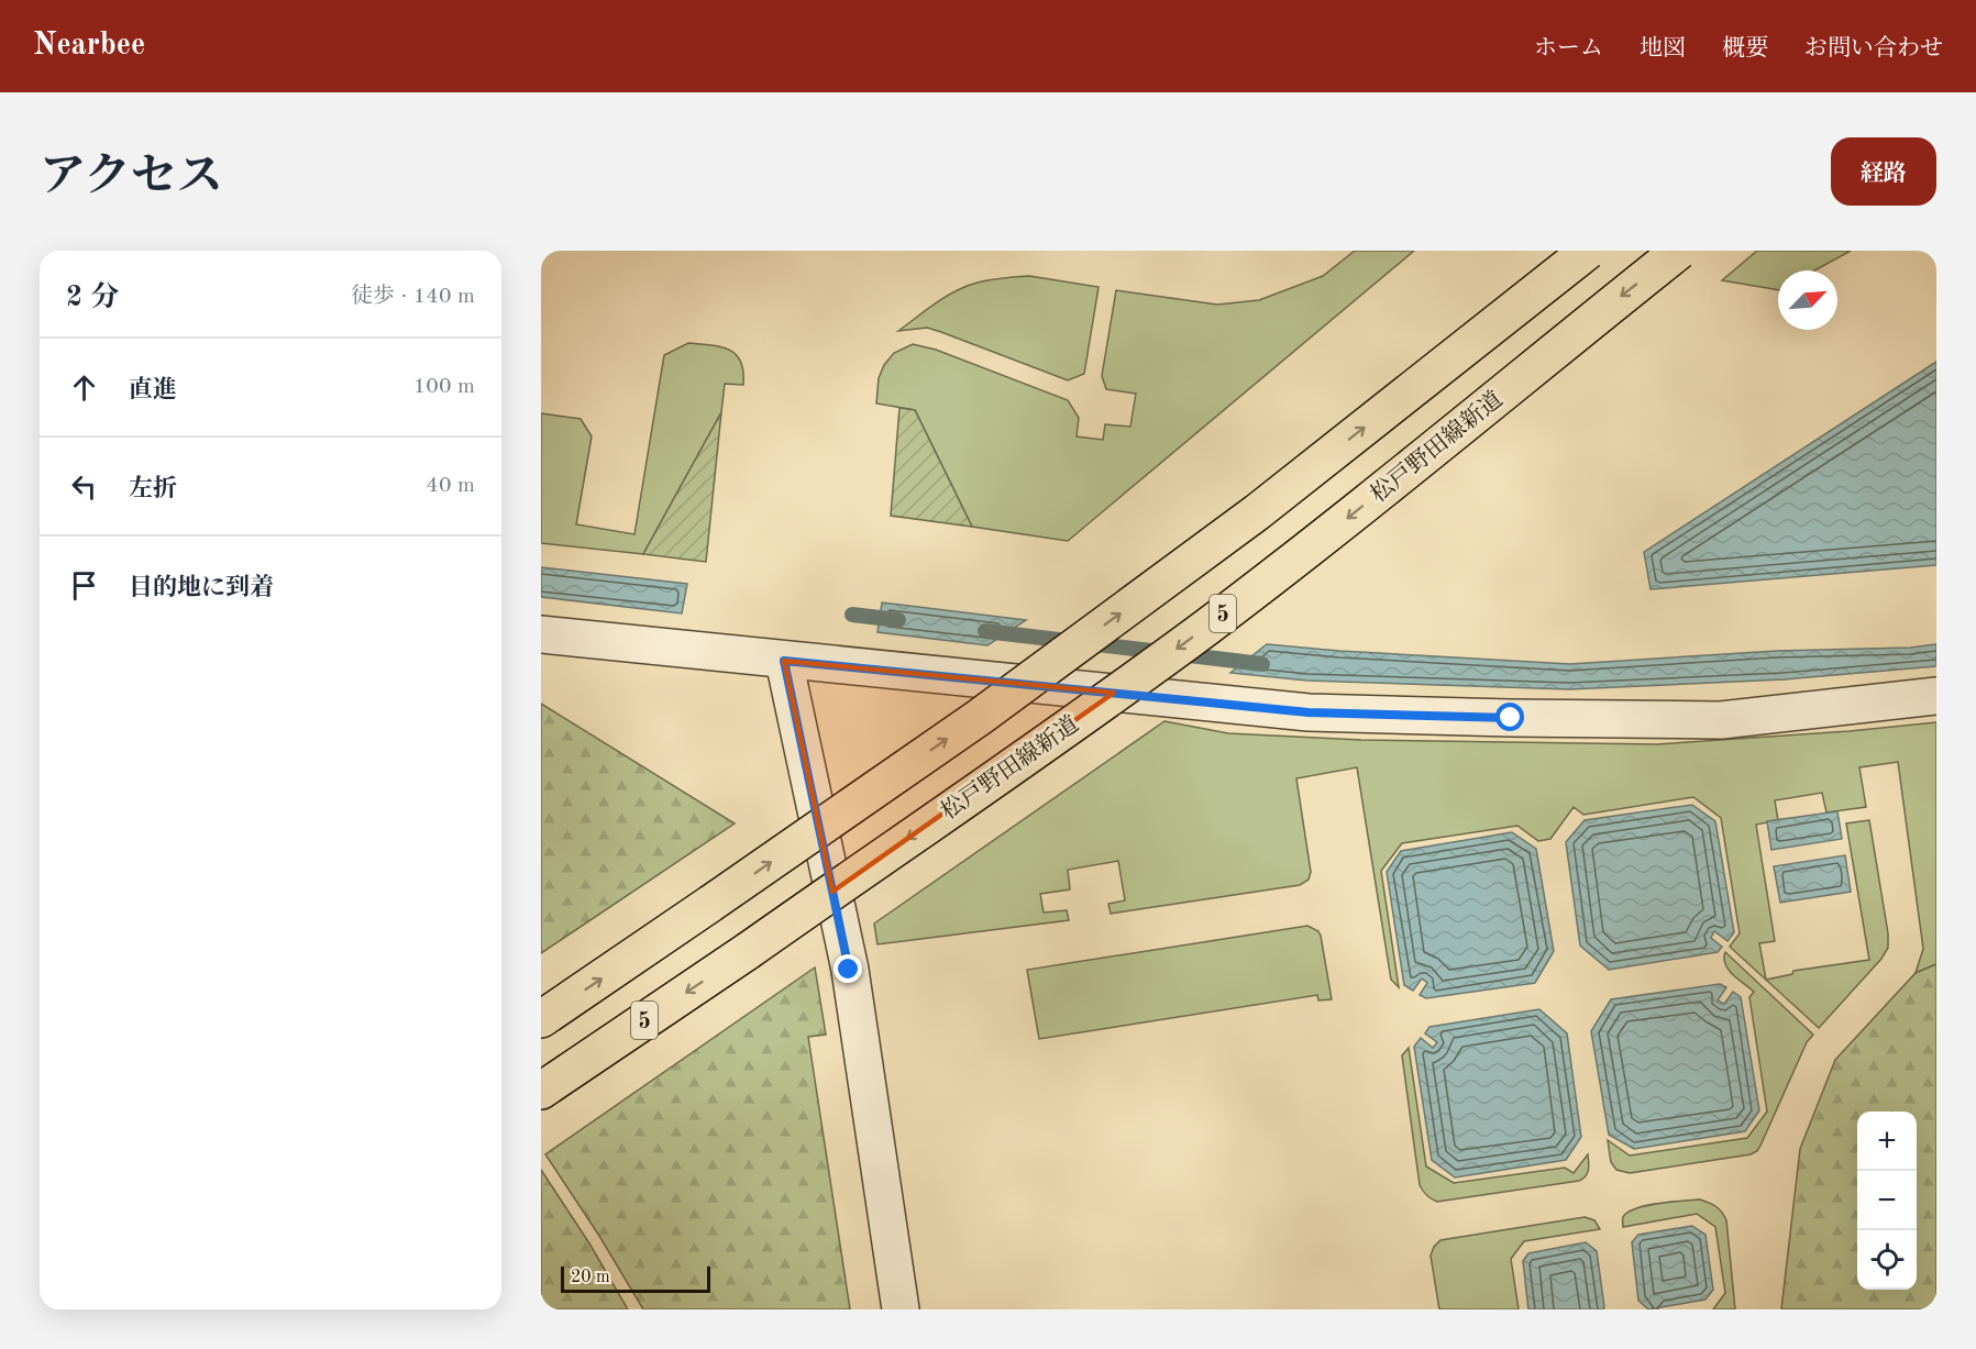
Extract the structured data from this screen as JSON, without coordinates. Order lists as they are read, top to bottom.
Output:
{
  "streets": {
    "main road": ["松戸野田線新道", "5"]
  },
  "scale_bar": "20 m",
  "north": "top right",
  "page": {
    "header": "Nearbee",
    "nav": [
      "ホーム",
      "地図",
      "概要",
      "お問い合わせ"
    ],
    "title": "アクセス",
    "buttons": "経路",
    "heading": ["2 分", "徒歩 · 140 m"],
    "list": [
      ["直進", "100 m"],
      ["左折", "40 m"],
      "目的地に到着"
    ],
    "map_buttons": ["+", "−"],
    "scale": "20 m"
  }
}
